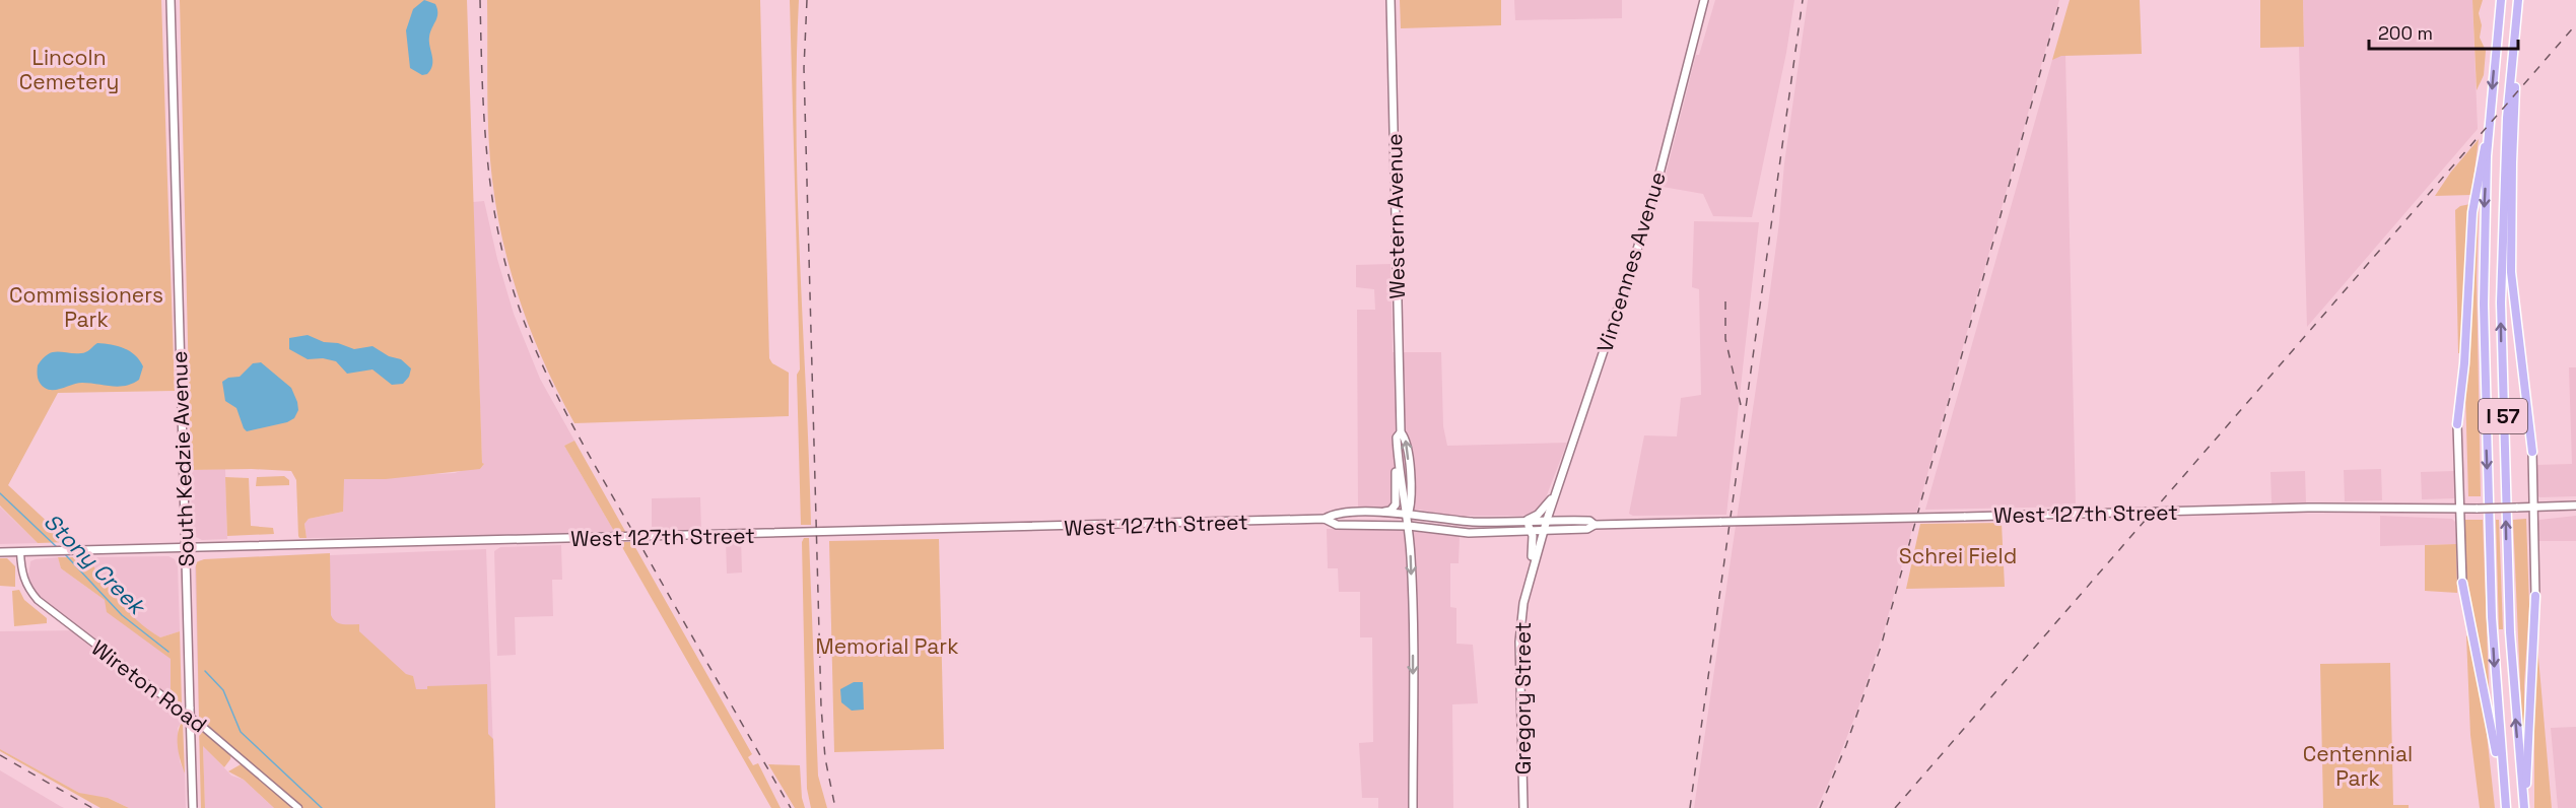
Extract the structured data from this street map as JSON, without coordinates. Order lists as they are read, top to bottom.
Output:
{
  "streets": {
    "highway": ["I 57"],
    "main road": [
      "Western Avenue",
      "Vincennes Avenue",
      "South Kedzie Avenue",
      "West 127th Street",
      "Gregory Street"
    ],
    "street": ["Wireton Road"]
  },
  "crossings": [
    ["Western Avenue", "West 127th Street"],
    ["Vincennes Avenue", "West 127th Street"],
    ["Vincennes Avenue", "Gregory Street"],
    ["South Kedzie Avenue", "West 127th Street"],
    ["West 127th Street", "Wireton Road"],
    ["West 127th Street", "Gregory Street"]
  ],
  "water": ["Stony Creek"],
  "parks": [
    "Lincoln Cemetery",
    "Commissioners Park",
    "Schrei Field",
    "Memorial Park",
    "Centennial Park"
  ],
  "scale_bar": "200 m"
}
